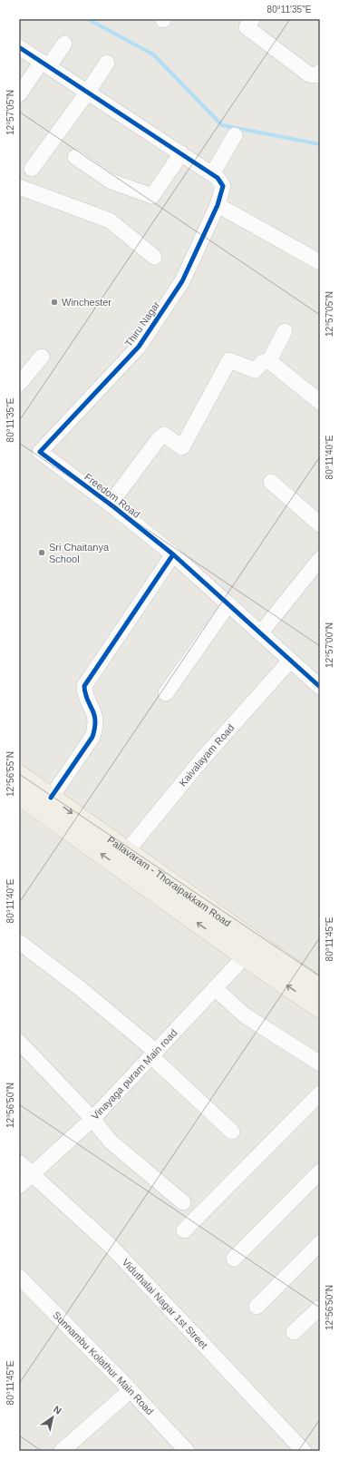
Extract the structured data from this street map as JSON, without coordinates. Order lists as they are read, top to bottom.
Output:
{
  "streets": {
    "main road": ["Pallavaram - Thoraipakkam Road"],
    "street": [
      "Thiru Nagar",
      "Freedom Road",
      "Kaivalayam Road",
      "Vinayaga puram Main road",
      "Viduthalai Nagar 1st Street",
      "Sunnambu Kolathur Main Road"
    ]
  },
  "crossings": [
    ["Thiru Nagar", "Freedom Road"],
    ["Freedom Road", "Kaivalayam Road"],
    ["Kaivalayam Road", "Pallavaram - Thoraipakkam Road"],
    ["Pallavaram - Thoraipakkam Road", "Vinayaga puram Main road"],
    ["Vinayaga puram Main road", "Viduthalai Nagar 1st Street"]
  ],
  "places": ["Winchester", "Sri Chaitanya School"],
  "north": "top right",
  "coordinates": [
    "80°11'35\"E",
    "12°57'05\"N",
    "80°11'40\"E",
    "12°57'00\"N",
    "12°56'55\"N",
    "80°11'45\"E",
    "12°56'50\"N"
  ]
}
